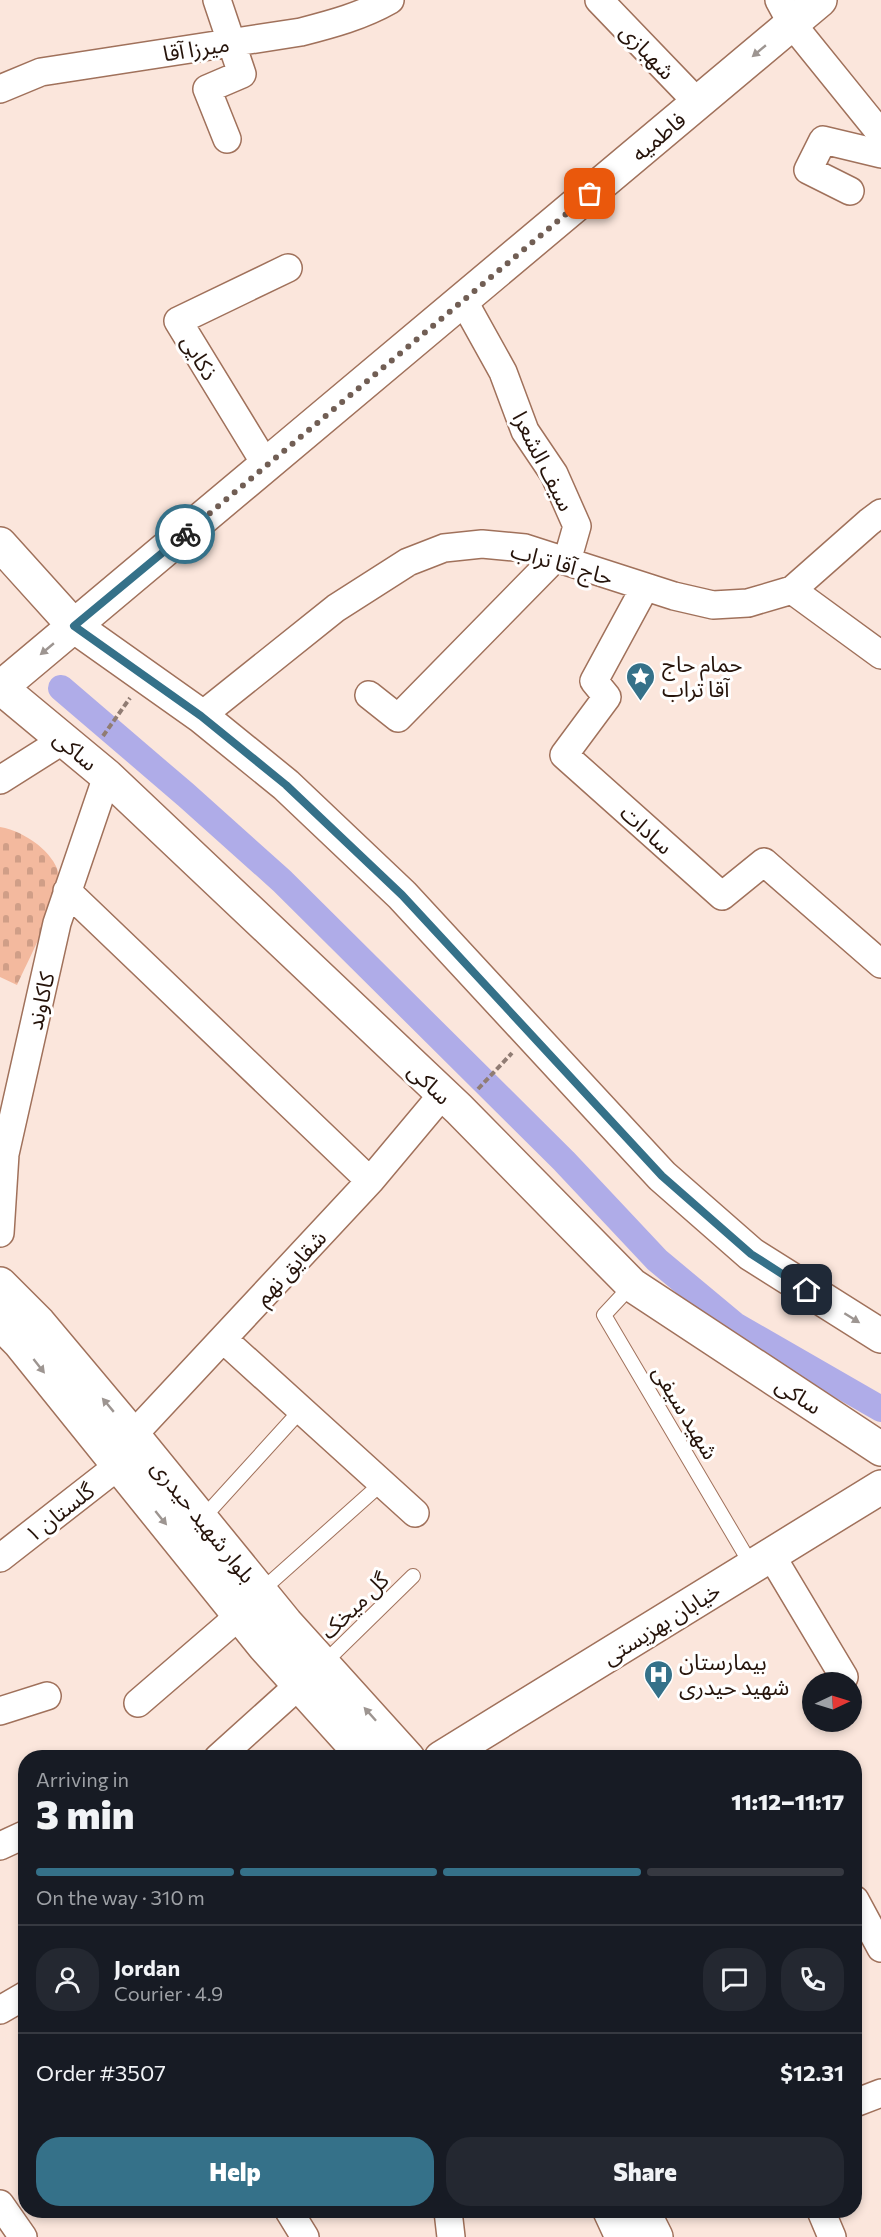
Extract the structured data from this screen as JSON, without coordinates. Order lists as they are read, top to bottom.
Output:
{
  "streets": {
    "street": [
      "میرزا آقا",
      "شهبازی",
      "فاطمیه",
      "ذکایی",
      "سیف الشعرا",
      "حاج آقا تراب",
      "ساکی",
      "سادات",
      "کاکاوند",
      "شقایق نهم",
      "گلستان ۱",
      "بلوار شهید حیدری",
      "خیابان بهزیستی"
    ],
    "lane": ["شهید سیفی", "گل میخک"]
  },
  "crossings": [
    ["شهبازی", "فاطمیه"],
    ["فاطمیه", "ذکایی"],
    ["فاطمیه", "سیف الشعرا"],
    ["فاطمیه", "ساکی"],
    ["سیف الشعرا", "حاج آقا تراب"],
    ["حاج آقا تراب", "سادات"],
    ["ساکی", "کاکاوند"],
    ["ساکی", "شقایق نهم"],
    ["ساکی", "شهید سیفی"],
    ["شقایق نهم", "بلوار شهید حیدری"],
    ["شهید سیفی", "خیابان بهزیستی"],
    ["گلستان ۱", "بلوار شهید حیدری"],
    ["بلوار شهید حیدری", "گل میخک"]
  ],
  "places": {
    "place": ["حمام حاج آقا تراب"],
    "hospital": ["بیمارستان شهید حیدری"]
  },
  "north": "right",
  "page": {
    "heading": ["3 min", "Arriving in", "11:12–11:17"],
    "panel": [
      "Jordan",
      "Courier · 4.9",
      "Order #3507",
      "$12.31"
    ],
    "bar": "On the way · 310 m",
    "buttons": ["Help", "Share"]
  }
}
